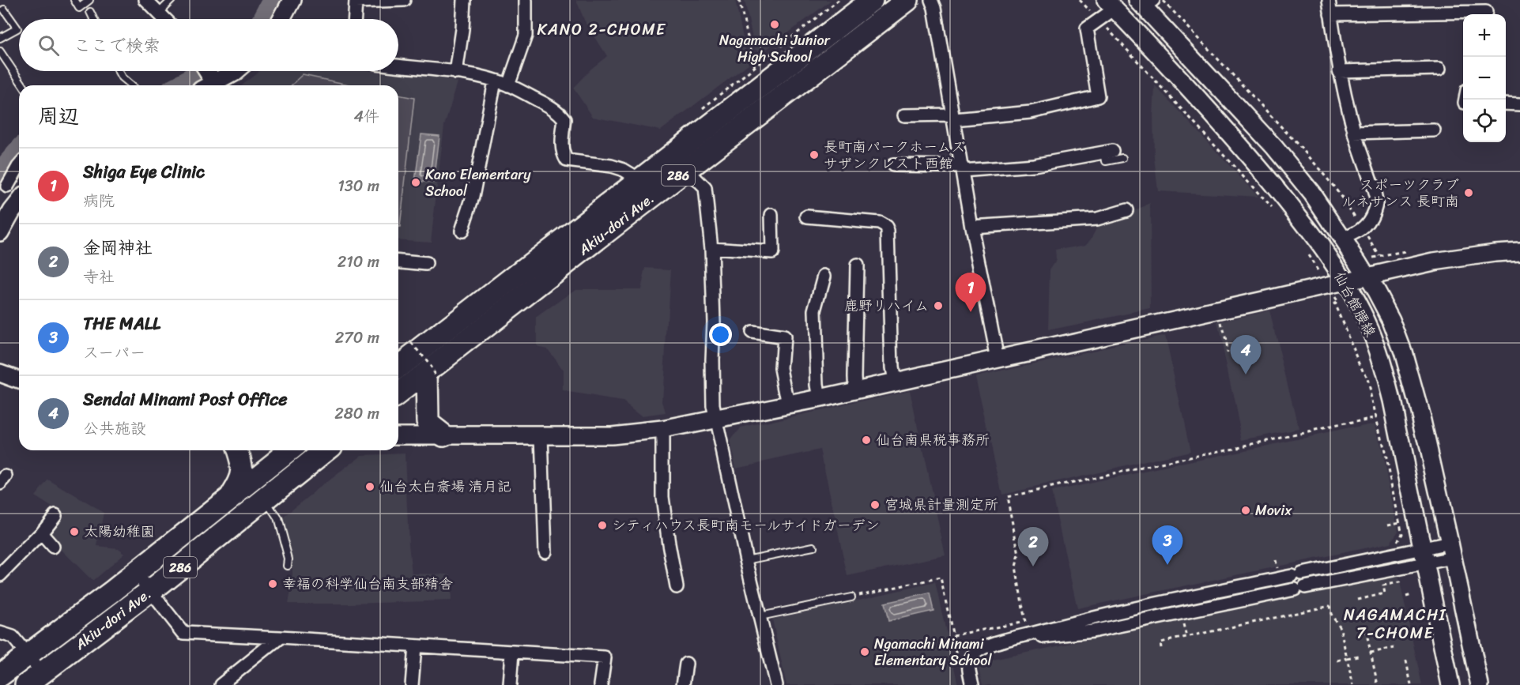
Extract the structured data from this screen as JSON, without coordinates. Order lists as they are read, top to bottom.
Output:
{
  "streets": {
    "highway": ["286", "Akiu-dori Ave."],
    "main road": ["仙台館腰線"]
  },
  "districts": ["KANO 2-CHOME", "NAGAMACHI 7-CHOME"],
  "places": [
    "Nagamachi Junior High School",
    "長町南パークホームズ サザンクレスト西館",
    "Kano Elementary School",
    "スポーツクラブ ルネサンス 長町南",
    "鹿野リハイム",
    "仙台南県税事務所",
    "仙台太白斎場 清月記",
    "宮城県計量測定所",
    "Movix",
    "シティハウス長町南モールサイドガーデン",
    "太陽幼稚園",
    "幸福の科学仙台南支部精舎",
    "Ngamachi Minami Elementary School"
  ],
  "page": {
    "map_buttons": ["+", "−"],
    "search": "ここで検索",
    "heading": ["周辺", "4件"],
    "list": [
      {
        "mark": "1",
        "name": "Shiga Eye Clinic",
        "note": "病院",
        "value": "130 m"
      },
      {
        "mark": "2",
        "name": "金岡神社",
        "note": "寺社",
        "value": "210 m"
      },
      {
        "mark": "3",
        "name": "THE MALL",
        "note": "スーパー",
        "value": "270 m"
      },
      {
        "mark": "4",
        "name": "Sendai Minami Post Office",
        "note": "公共施設",
        "value": "280 m"
      }
    ],
    "pins": [
      "1",
      "4",
      "3",
      "2"
    ]
  }
}
